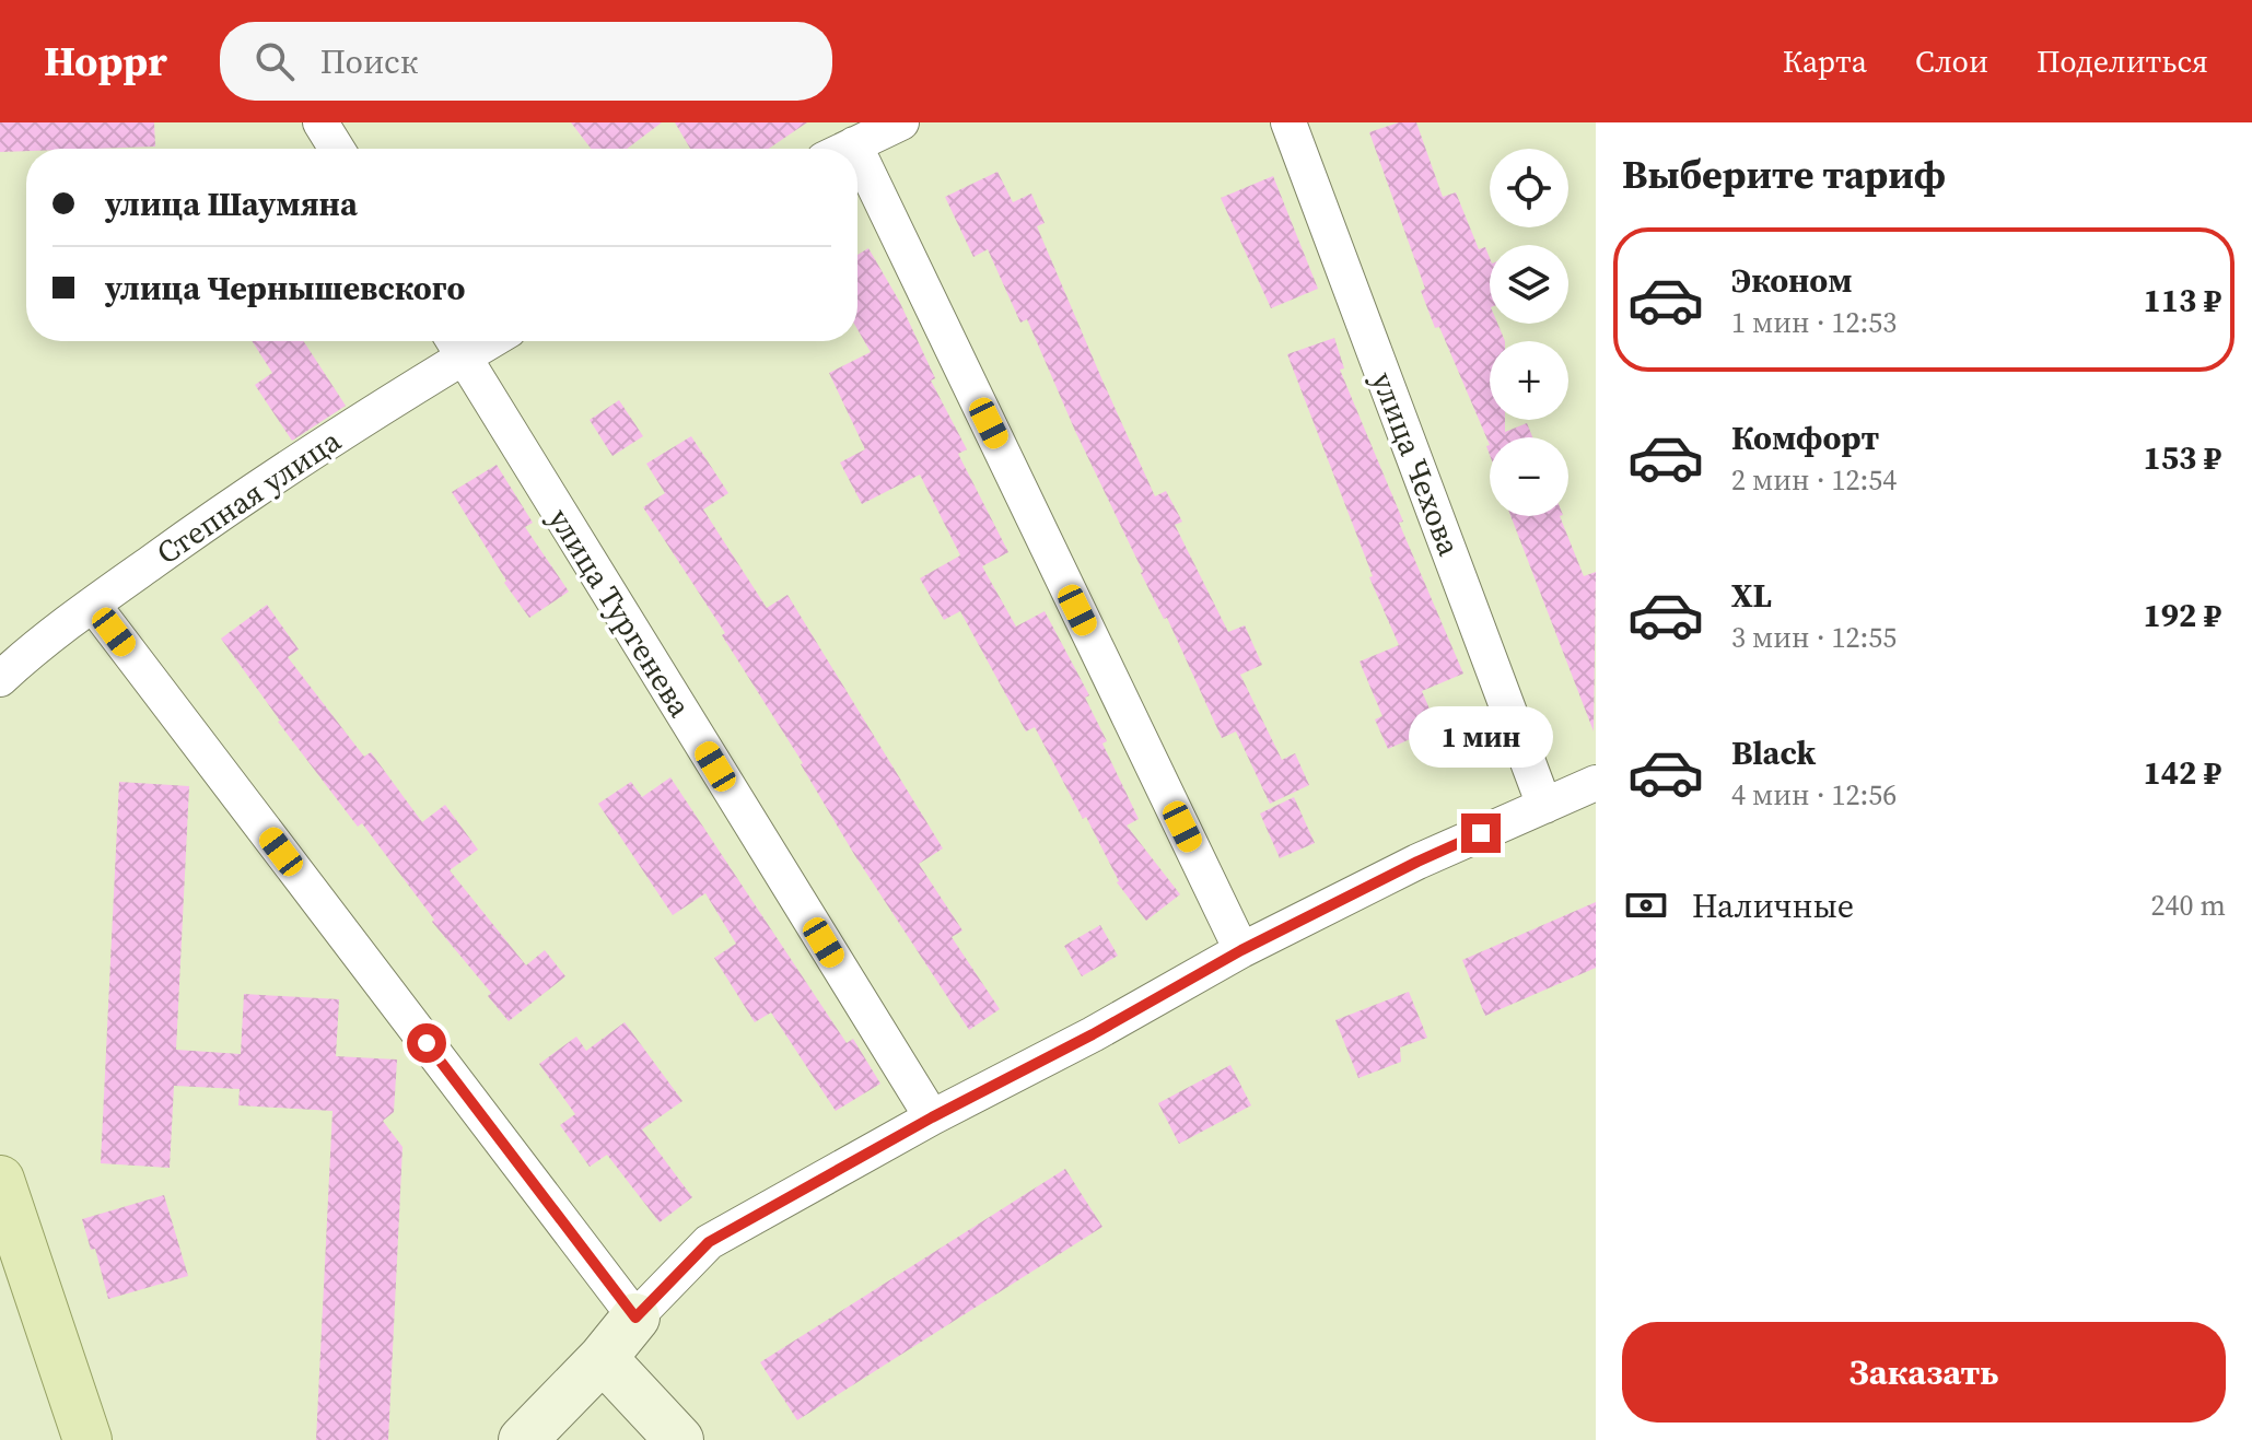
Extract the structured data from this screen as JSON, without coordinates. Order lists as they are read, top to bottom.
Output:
{
  "streets": {
    "street": ["улица Чехова", "Степная улица", "улица Тургенева"]
  },
  "crossings": [
    ["Степная улица", "улица Тургенева"]
  ],
  "page": {
    "header": "Hoppr",
    "search": "Поиск",
    "nav": ["Карта", "Слои", "Поделиться"],
    "heading": "Выберите тариф",
    "map_buttons": ["+", "−"],
    "banner": ["улица Шаумяна", "улица Чернышевского"],
    "list": [
      {
        "name": "Эконом",
        "note": "1 мин · 12:53",
        "value": "113 ₽"
      },
      {
        "name": "Комфорт",
        "note": "2 мин · 12:54",
        "value": "153 ₽"
      },
      {
        "name": "XL",
        "note": "3 мин · 12:55",
        "value": "192 ₽"
      },
      {
        "name": "Black",
        "note": "4 мин · 12:56",
        "value": "142 ₽"
      }
    ],
    "bubble": "1 мин",
    "pay": ["Наличные", "240 m"],
    "buttons": "Заказать"
  }
}
